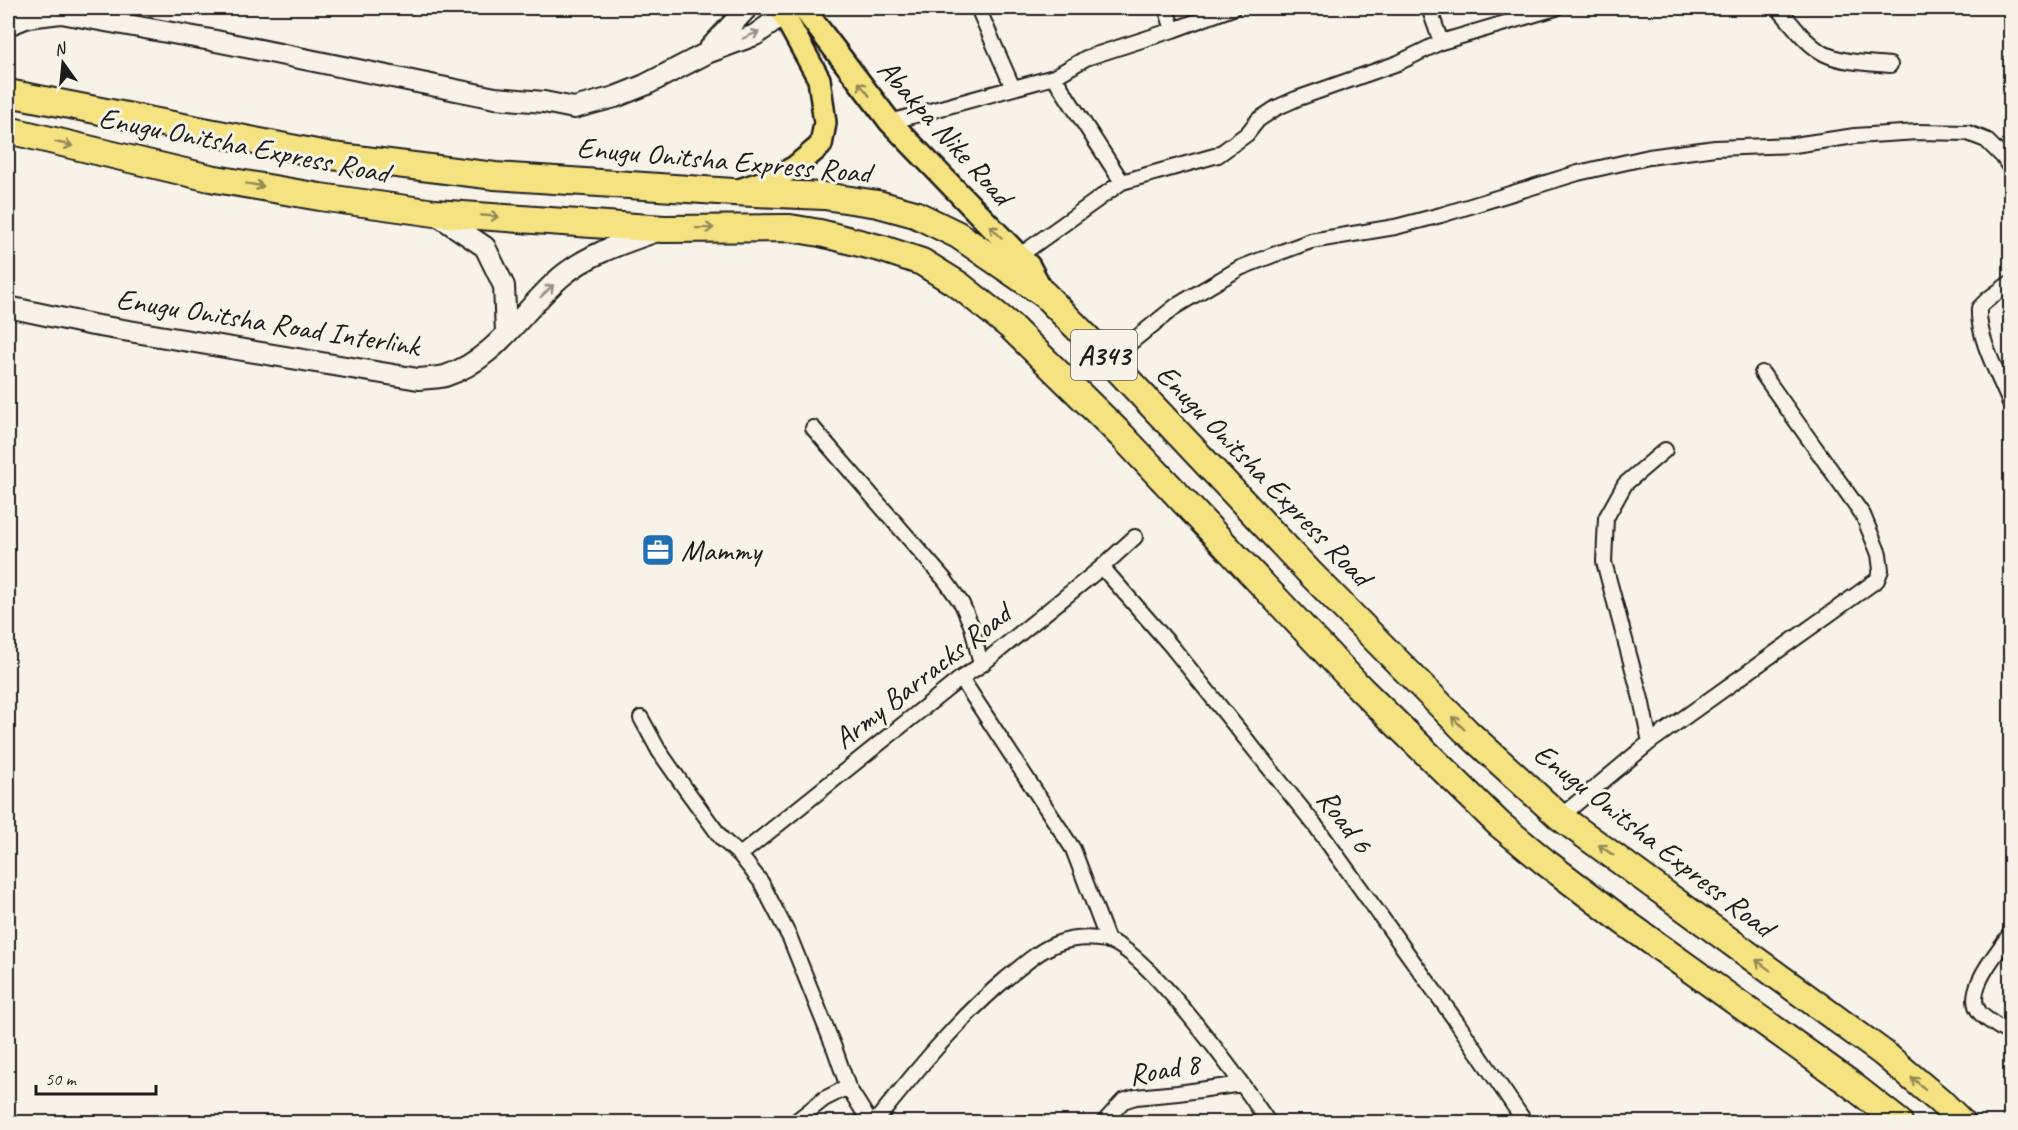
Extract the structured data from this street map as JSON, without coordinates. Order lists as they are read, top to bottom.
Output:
{
  "streets": {
    "highway": ["Enugu Onitsha Express Road", "A343"],
    "main road": ["Abakpa Nike Road"],
    "street": [
      "Enugu Onitsha Road Interlink",
      "Army Barracks Road",
      "Road 6",
      "Road 8"
    ]
  },
  "crossings": [
    ["Abakpa Nike Road", "Enugu Onitsha Express Road"],
    ["Enugu Onitsha Express Road", "Enugu Onitsha Road Interlink"],
    ["Army Barracks Road", "Road 6"]
  ],
  "one_way": ["Abakpa Nike Road"],
  "places": {
    "office": ["Mammy"]
  },
  "scale_bar": "50 m",
  "north": "top"
}
